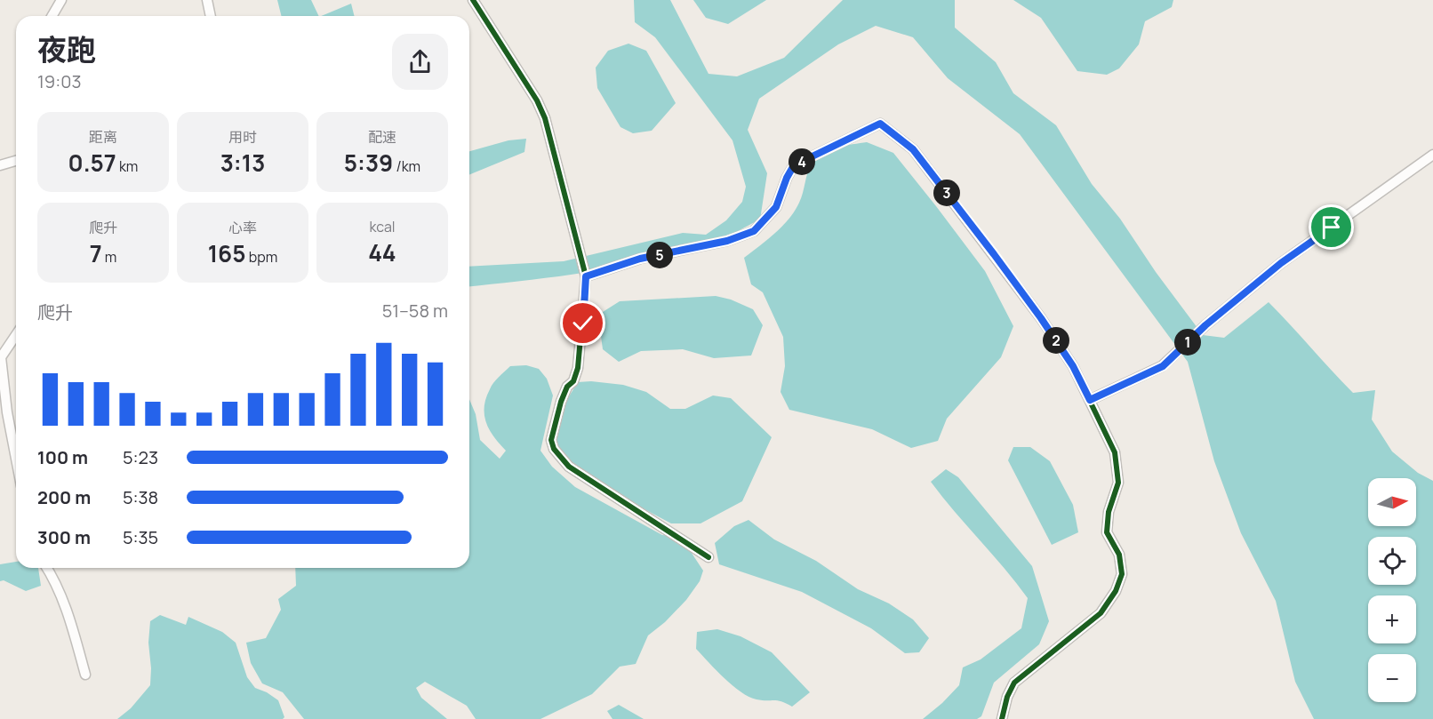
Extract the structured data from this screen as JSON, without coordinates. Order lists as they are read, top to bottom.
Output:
{
  "north": "right",
  "page": {
    "heading": ["夜跑", "19:03"],
    "stats": [
      ["距离", "0.57 km"],
      ["用时", "3:13"],
      ["配速", "5:39 /km"],
      ["爬升", "7 m"],
      ["心率", "165 bpm"],
      ["kcal", "44"]
    ],
    "pins": [
      "4",
      "3",
      "5",
      "2",
      "1"
    ],
    "chart": ["爬升", "51–58 m"],
    "list": [
      {
        "name": "100 m",
        "note": "5:23"
      },
      {
        "name": "200 m",
        "note": "5:38"
      },
      {
        "name": "300 m",
        "note": "5:35"
      }
    ],
    "map_buttons": ["+", "−"]
  }
}
